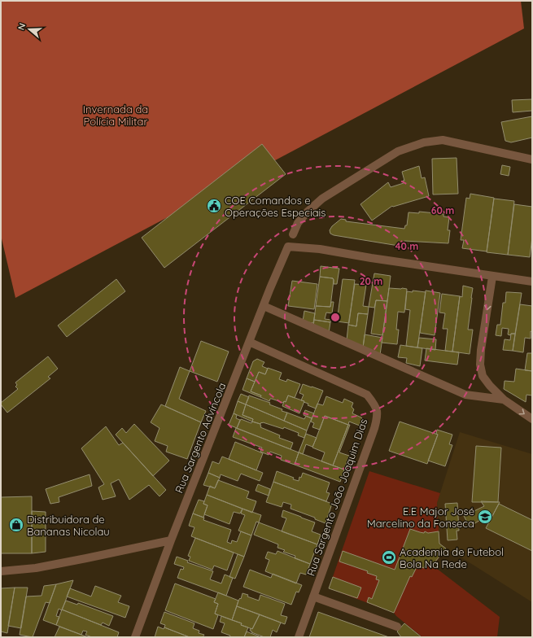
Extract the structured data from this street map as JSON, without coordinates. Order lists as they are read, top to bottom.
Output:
{
  "streets": {
    "street": ["Rua Sargento Advíncola", "Rua Sargento João Joaquim Dias"]
  },
  "crossings": [
    ["Rua Sargento Advíncola", "Rua Sargento João Joaquim Dias"]
  ],
  "parks": ["Invernada da Polícia Militar"],
  "places": {
    "public building": ["COE Comandos e Operações Especiais"],
    "school or university": ["E.E Major José Marcelino da Fonseca"],
    "shop": ["Distribuidora de Bananas Nicolau"],
    "sports": ["Academia de Futebol Bola Na Rede"]
  },
  "north": "left",
  "rings": ["60 m", "40 m", "20 m"]
}
